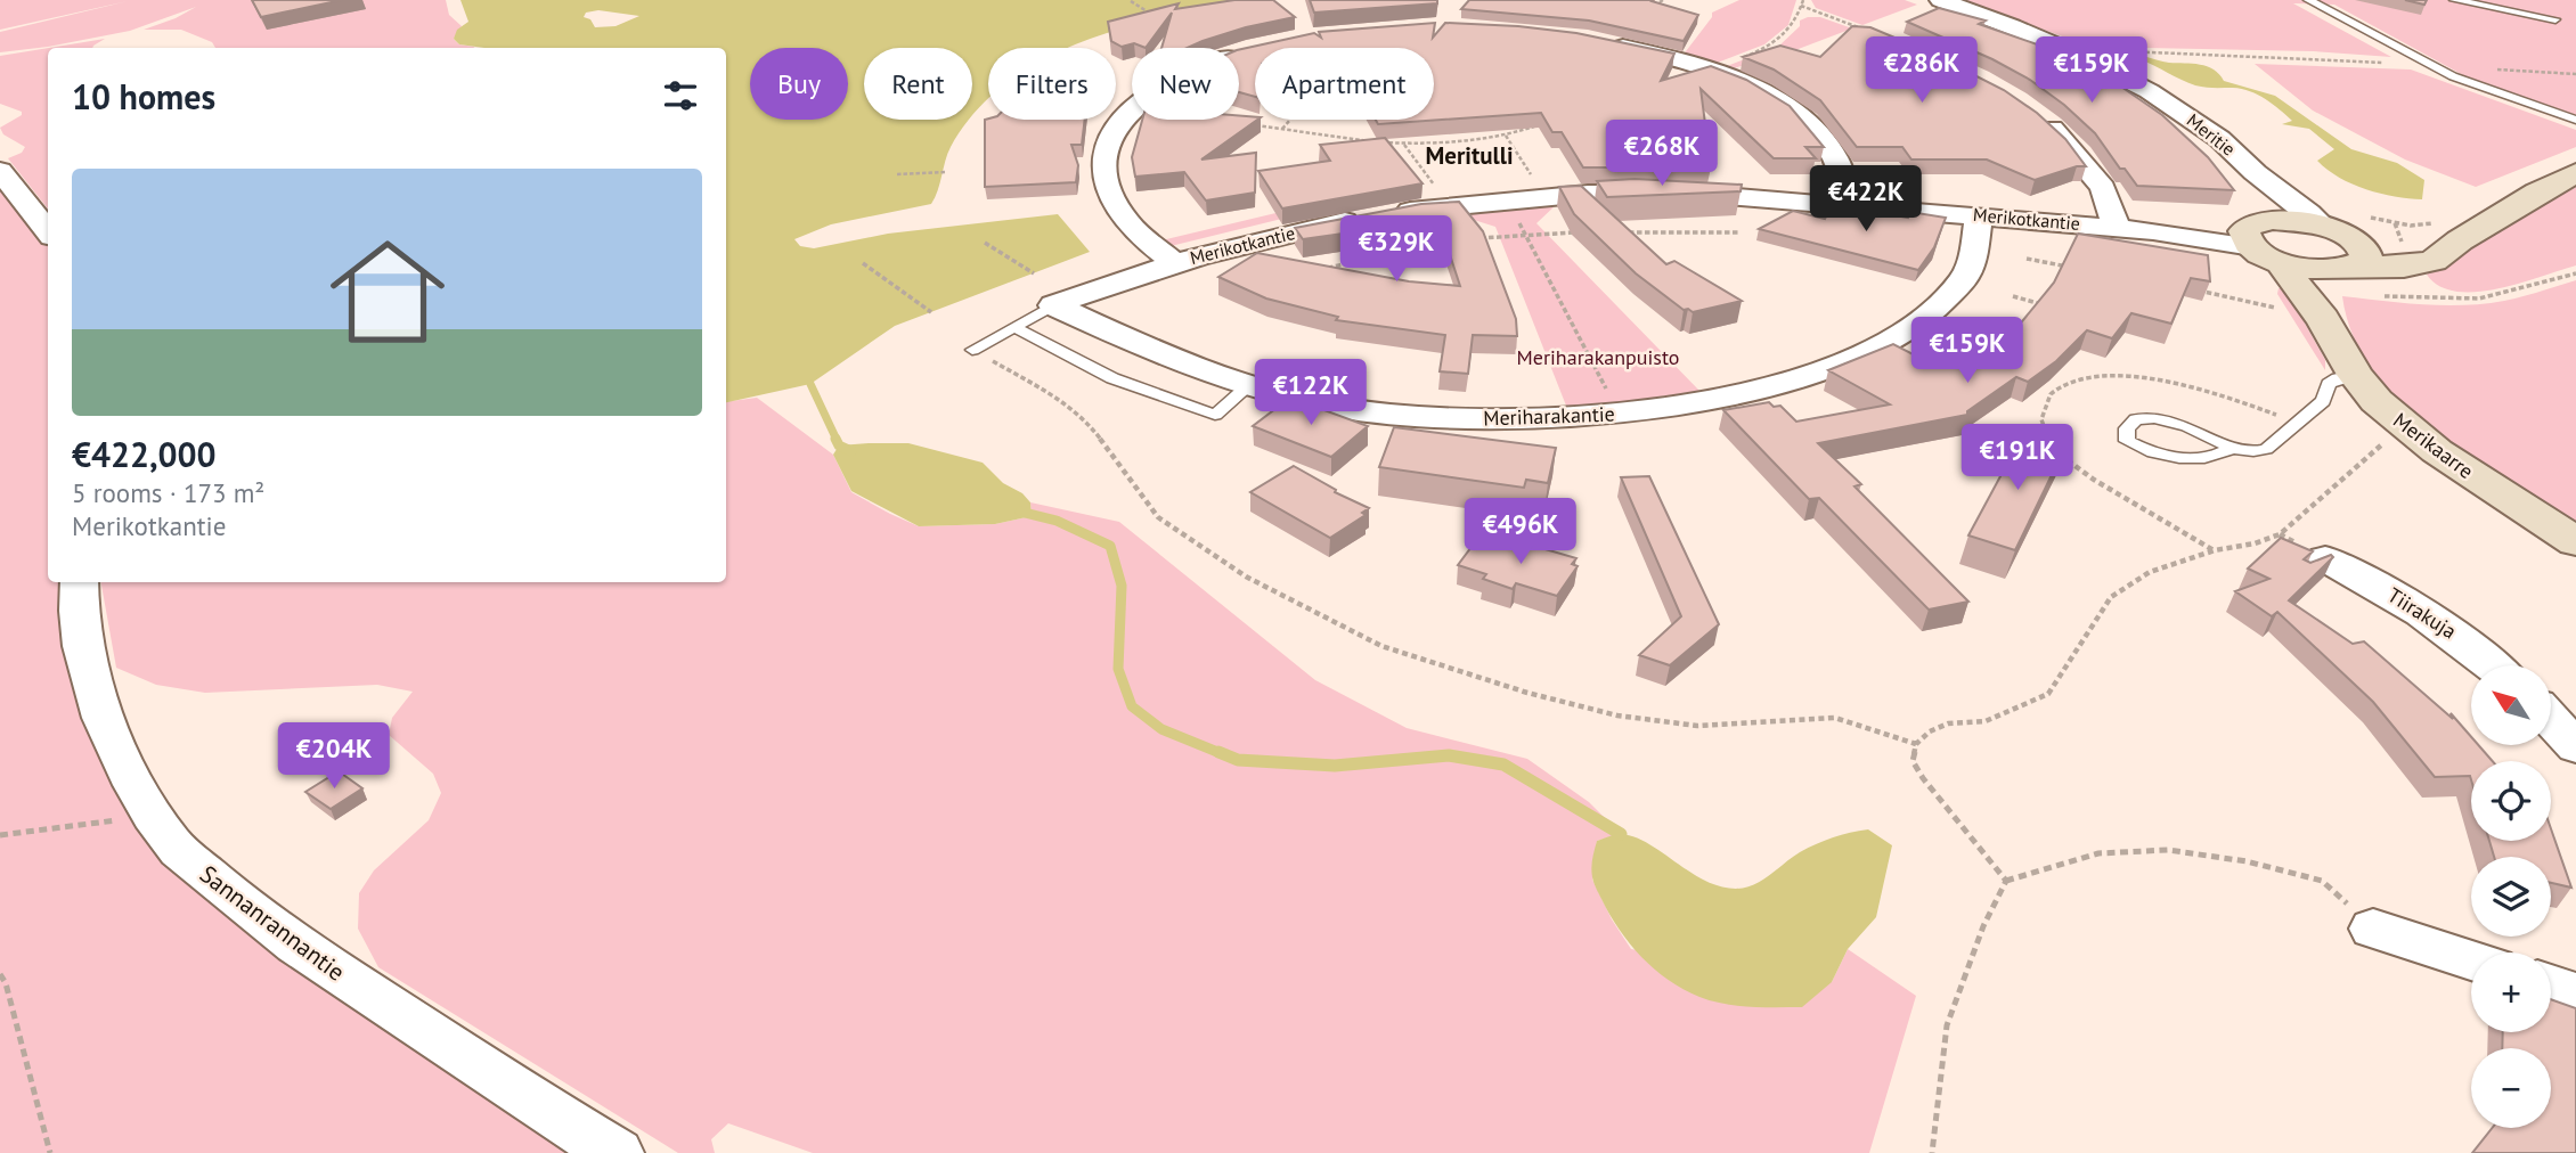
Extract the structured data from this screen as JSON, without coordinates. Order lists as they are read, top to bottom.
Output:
{
  "streets": {
    "street": [
      "Meritie",
      "Merikotkantie",
      "Meriharakantie",
      "Merikaarre",
      "Tiirakuja",
      "Sannanrannantie"
    ]
  },
  "crossings": [
    ["Merikotkantie", "Meriharakantie"],
    ["Merikotkantie", "Merikaarre"]
  ],
  "districts": ["Meritulli"],
  "parks": ["Meriharakanpuisto"],
  "north": "top left",
  "page": {
    "price": [
      "€286K",
      "€159K",
      "€268K",
      "€422K",
      "€329K",
      "€159K",
      "€122K",
      "€191K",
      "€496K",
      "€204K"
    ],
    "chip": [
      "Buy",
      "Rent",
      "Filters",
      "New",
      "Apartment"
    ],
    "heading": "10 homes",
    "list": [
      {
        "name": "€422,000",
        "note": "5 rooms · 173 m² · Merikotkantie"
      }
    ],
    "map_buttons": ["+", "−"]
  }
}
